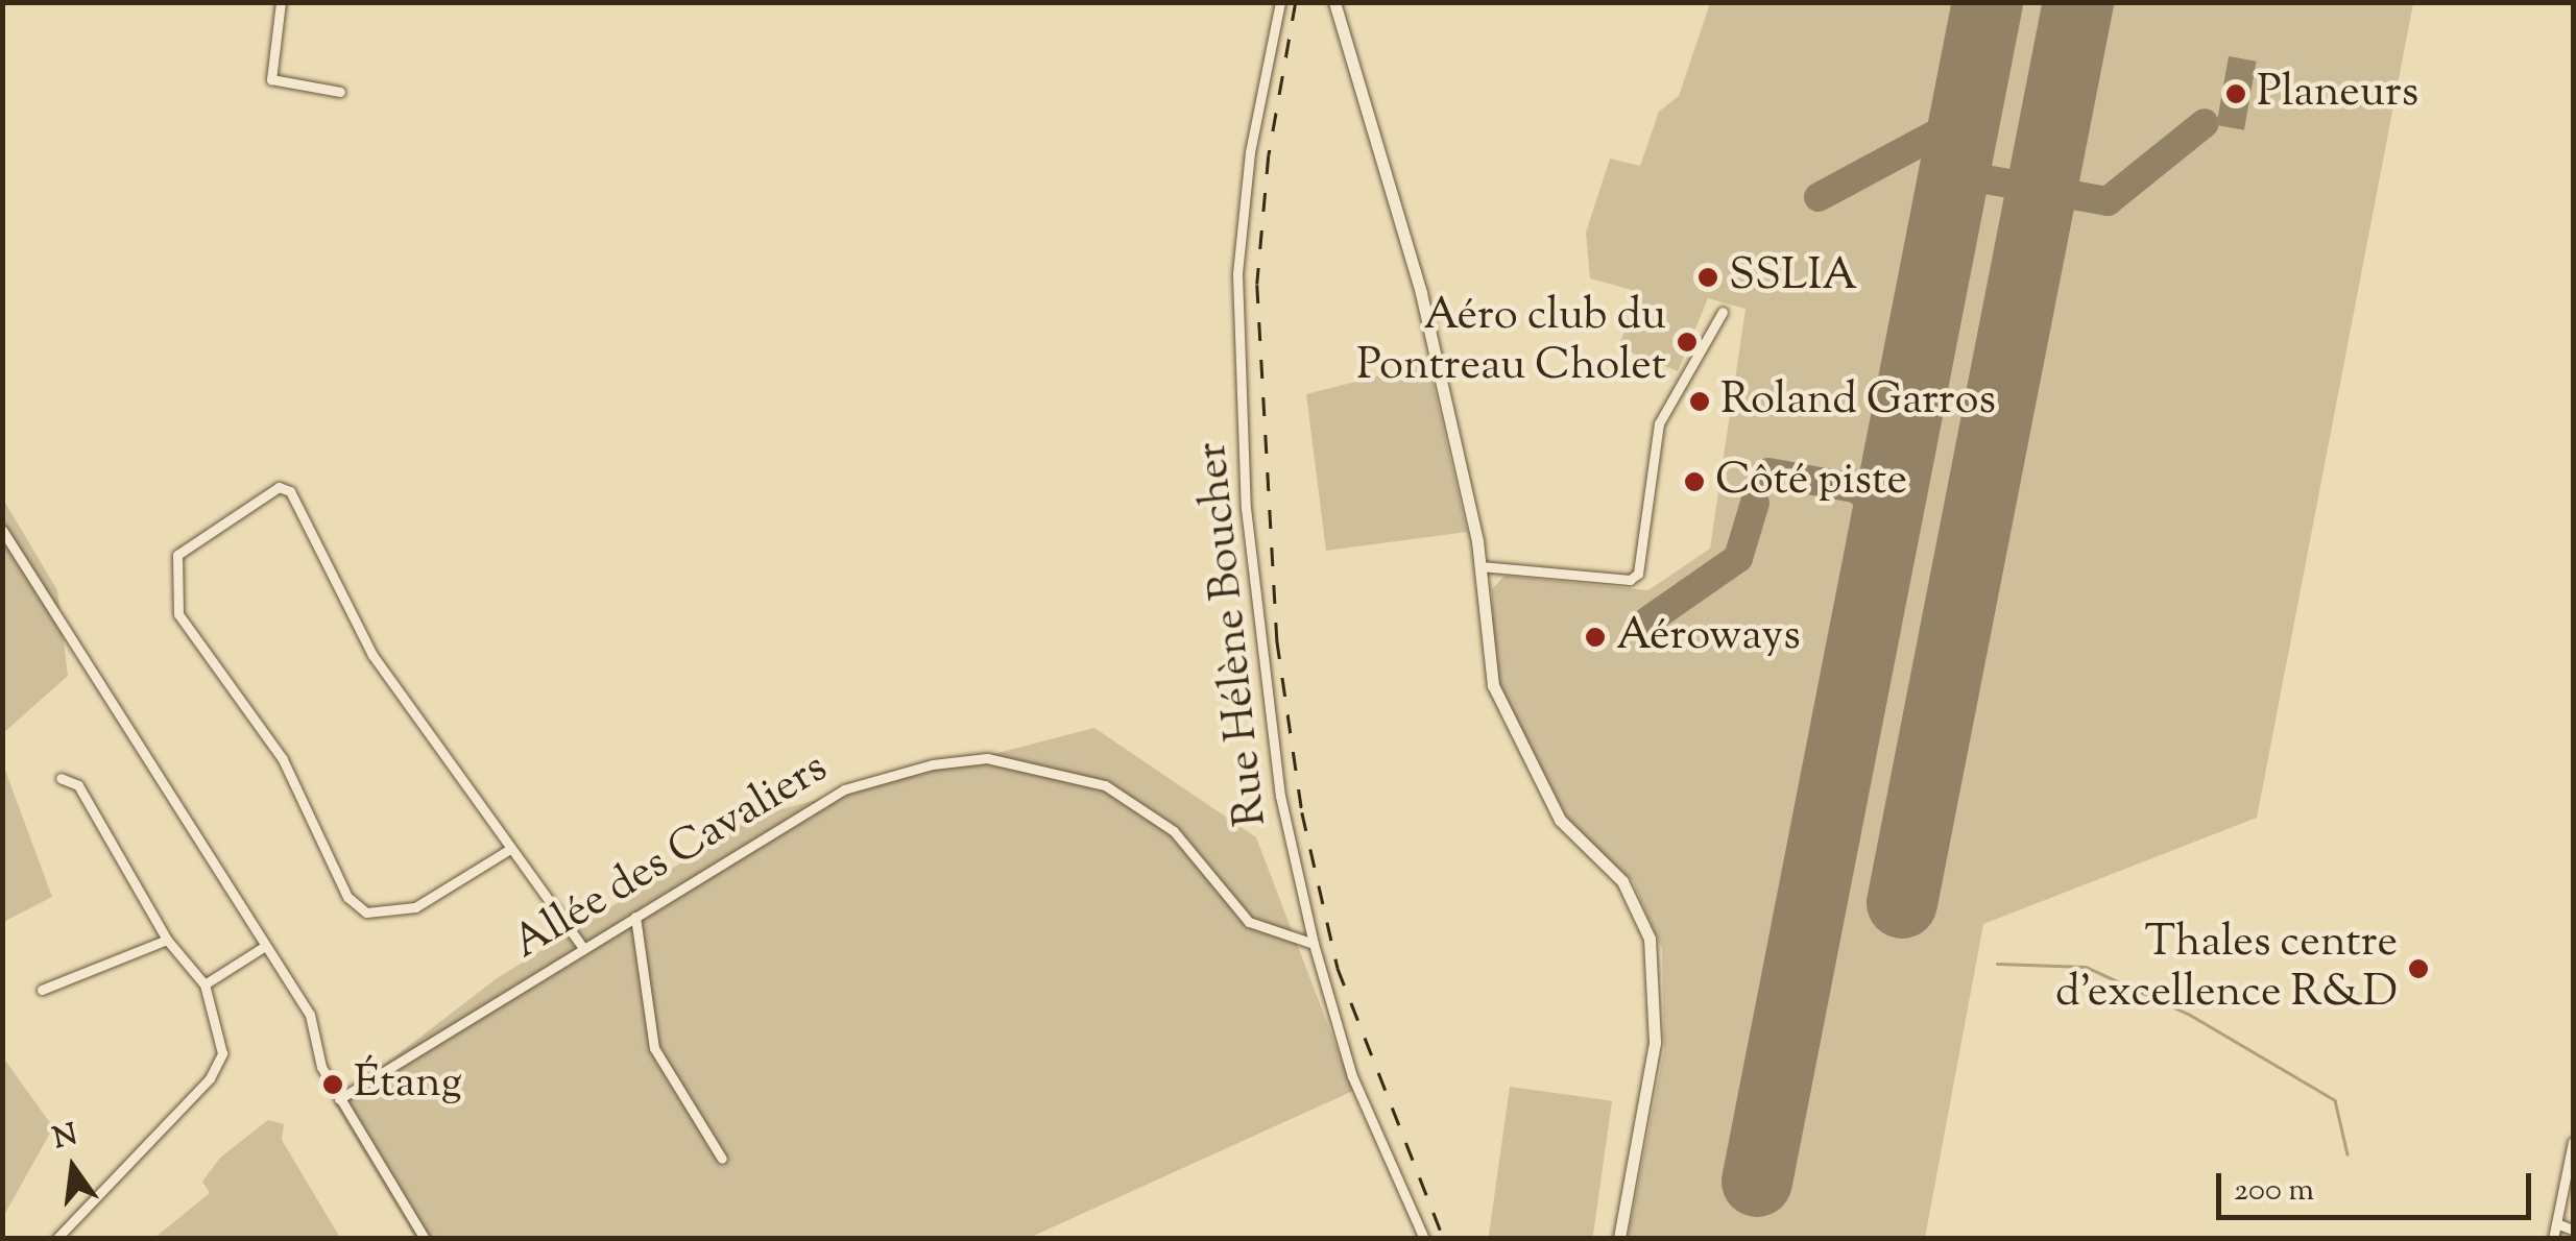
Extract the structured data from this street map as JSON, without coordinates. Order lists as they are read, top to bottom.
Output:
{
  "streets": {
    "street": ["Rue Hélène Boucher", "Allée des Cavaliers"]
  },
  "crossings": [
    ["Rue Hélène Boucher", "Allée des Cavaliers"]
  ],
  "places": [
    "Planeurs",
    "SSLIA",
    "Aéro club du Pontreau Cholet",
    "Roland Garros",
    "Côté piste",
    "Aéroways",
    "Thales centre d'excellence R&D",
    "Étang"
  ],
  "scale_bar": "200 m",
  "north": "top"
}
